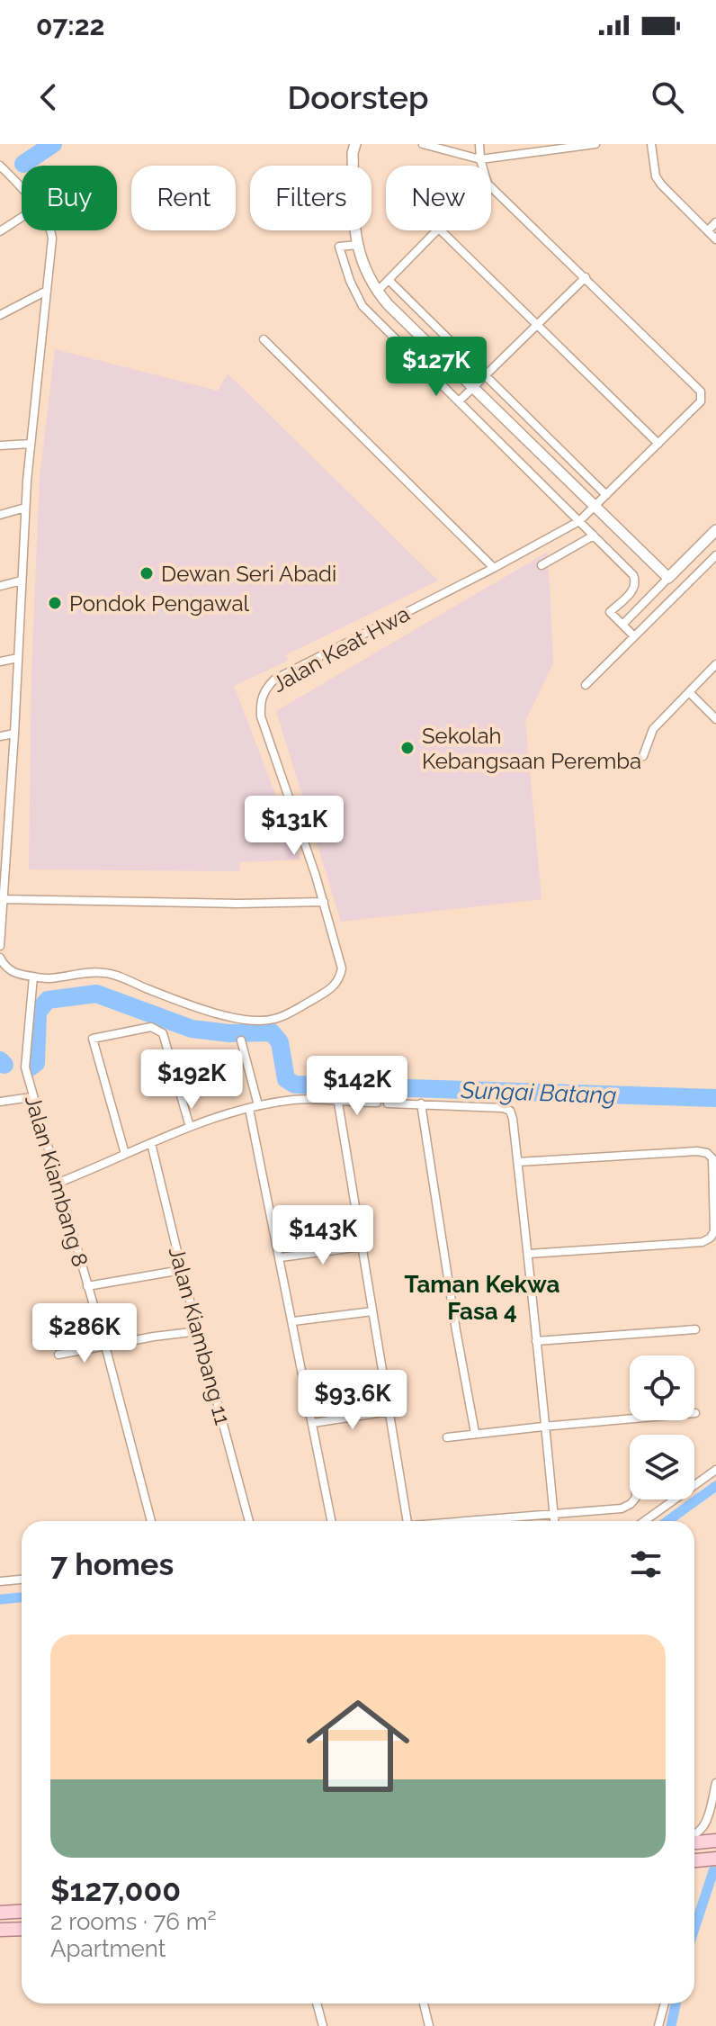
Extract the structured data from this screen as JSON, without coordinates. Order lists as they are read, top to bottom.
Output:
{
  "streets": {
    "street": ["Jalan Keat Hwa", "Jalan Kiambang 8", "Jalan Kiambang 11"]
  },
  "crossings": [
    ["Jalan Keat Hwa", "Jalan Kiambang 8"]
  ],
  "districts": ["Taman Kekwa Fasa 4"],
  "water": ["Sungai Batang"],
  "places": ["Dewan Seri Abadi", "Pondok Pengawal", "Sekolah Kebangsaan Peremba"],
  "page": {
    "status": "07:22",
    "header": "Doorstep",
    "chip": [
      "Buy",
      "Rent",
      "Filters",
      "New"
    ],
    "price": [
      "$127K",
      "$131K",
      "$192K",
      "$142K",
      "$143K",
      "$286K",
      "$93.6K"
    ],
    "heading": "7 homes",
    "list": [
      {
        "name": "$127,000",
        "note": "2 rooms · 76 m² · Apartment"
      }
    ]
  }
}
